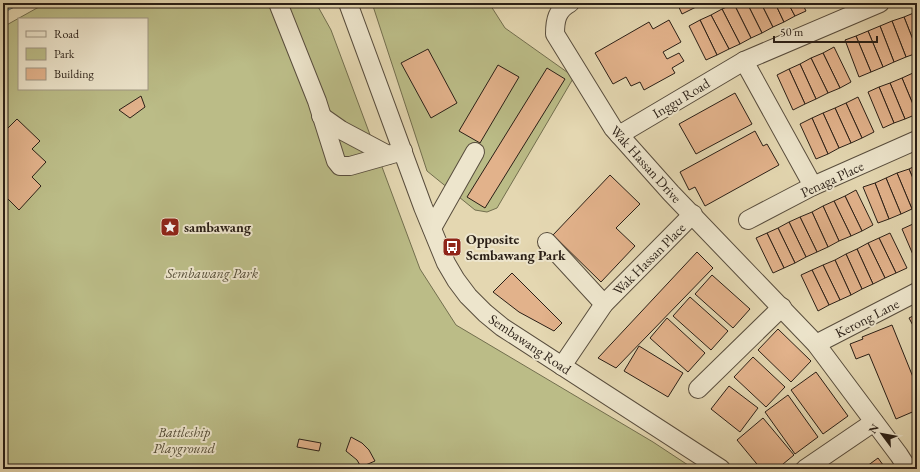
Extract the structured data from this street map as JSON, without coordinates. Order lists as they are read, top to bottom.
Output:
{
  "streets": {
    "street": [
      "Inggu Road",
      "Wak Hassan Drive",
      "Penaga Place",
      "Wak Hassan Place",
      "Kerong Lane",
      "Sembawang Road"
    ]
  },
  "crossings": [
    ["Inggu Road", "Wak Hassan Drive"],
    ["Wak Hassan Drive", "Wak Hassan Place"],
    ["Wak Hassan Drive", "Kerong Lane"],
    ["Wak Hassan Place", "Sembawang Road"]
  ],
  "parks": ["Sembawang Park", "Battleship Playground"],
  "places": {
    "place": ["sambawang"],
    "bus stop": ["Opposite Sembawang Park"]
  },
  "legend": ["Road", "Park", "Building"],
  "scale_bar": "50 m",
  "north": "top left"
}
